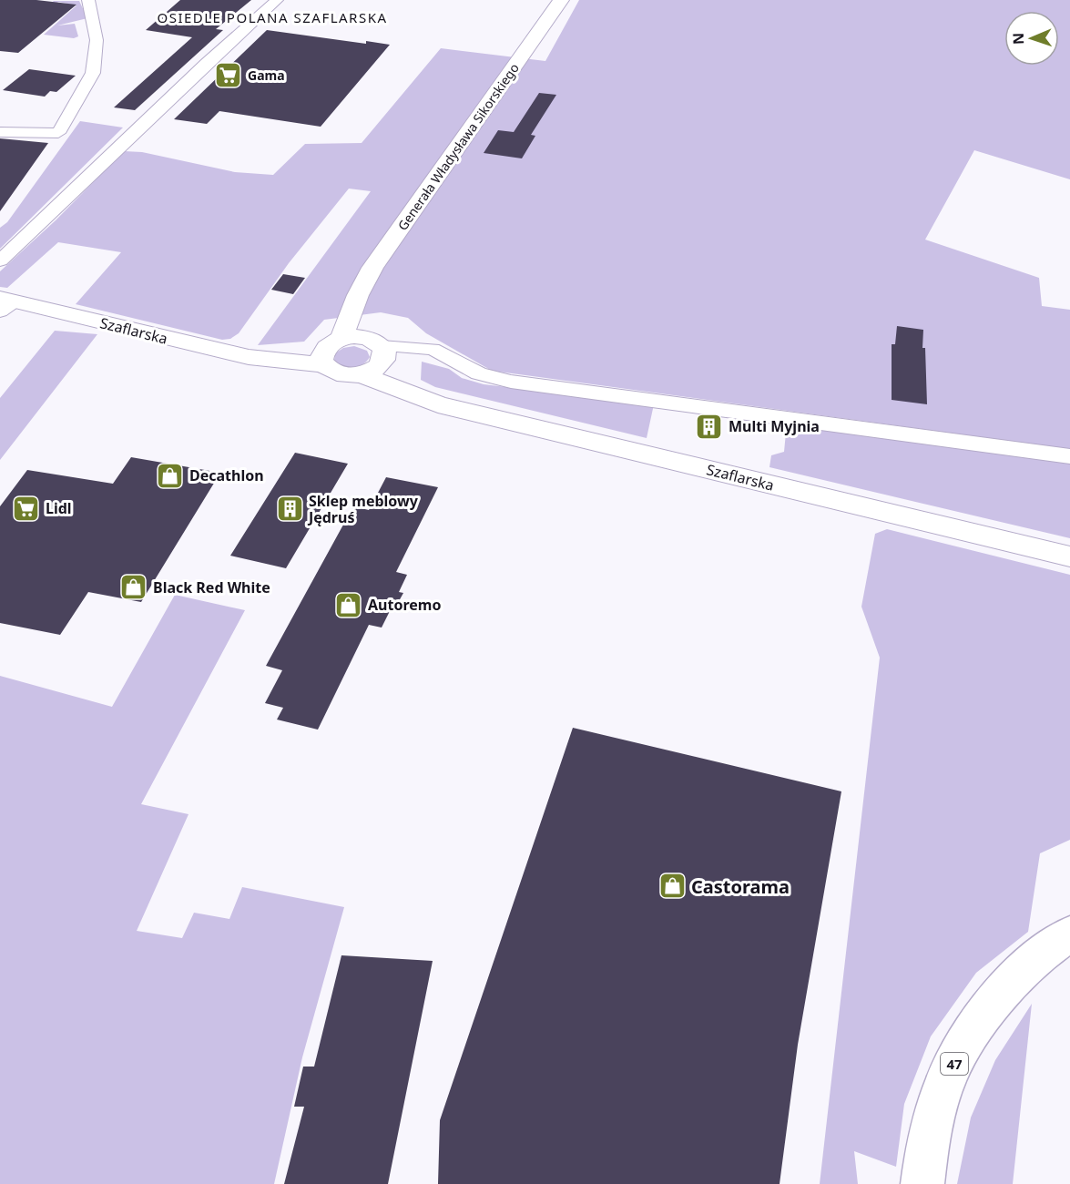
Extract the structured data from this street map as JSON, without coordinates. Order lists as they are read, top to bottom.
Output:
{
  "streets": {
    "main road": ["47"],
    "street": ["Generała Władysława Sikorskiego", "Szaflarska"]
  },
  "crossings": [
    ["Generała Władysława Sikorskiego", "Szaflarska"]
  ],
  "districts": ["OSIEDLE POLANA SZAFLARSKA"],
  "places": {
    "supermarket": ["Gama", "Lidl"],
    "building": ["Multi Myjnia", "Sklep meblowy Jędruś"],
    "shop": [
      "Decathlon",
      "Black Red White",
      "Autoremo",
      "Castorama"
    ]
  },
  "north": "left"
}
